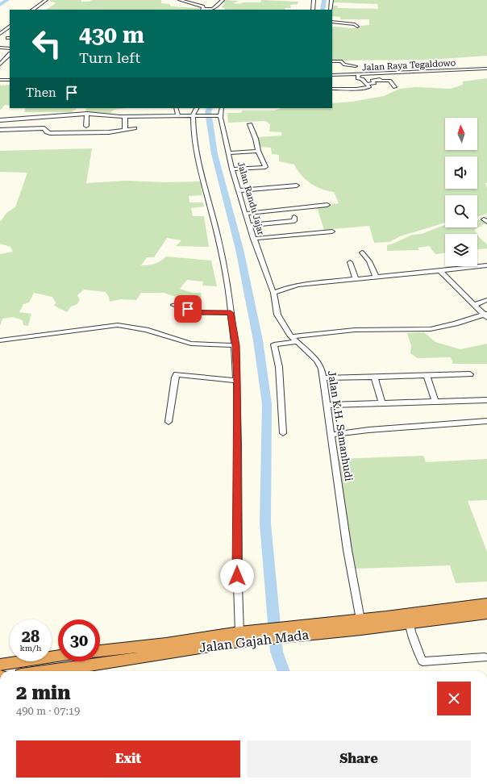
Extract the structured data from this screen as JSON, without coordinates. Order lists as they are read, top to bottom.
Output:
{
  "streets": {
    "highway": ["Jalan Gajah Mada"],
    "street": ["Jalan Raya Tegaldowo", "Jalan Randu Jajar", "Jalan K.H. Samanhudi"]
  },
  "crossings": [
    ["Jalan Randu Jajar", "Jalan K.H. Samanhudi"],
    ["Jalan K.H. Samanhudi", "Jalan Gajah Mada"]
  ],
  "north": "top",
  "page": {
    "turn": ["430 m", "Turn left"],
    "then": "Then",
    "speed": "28 km/h",
    "limit": "30",
    "heading": ["2 min", "490 m · 07:19"],
    "buttons": ["Exit", "Share"]
  }
}
